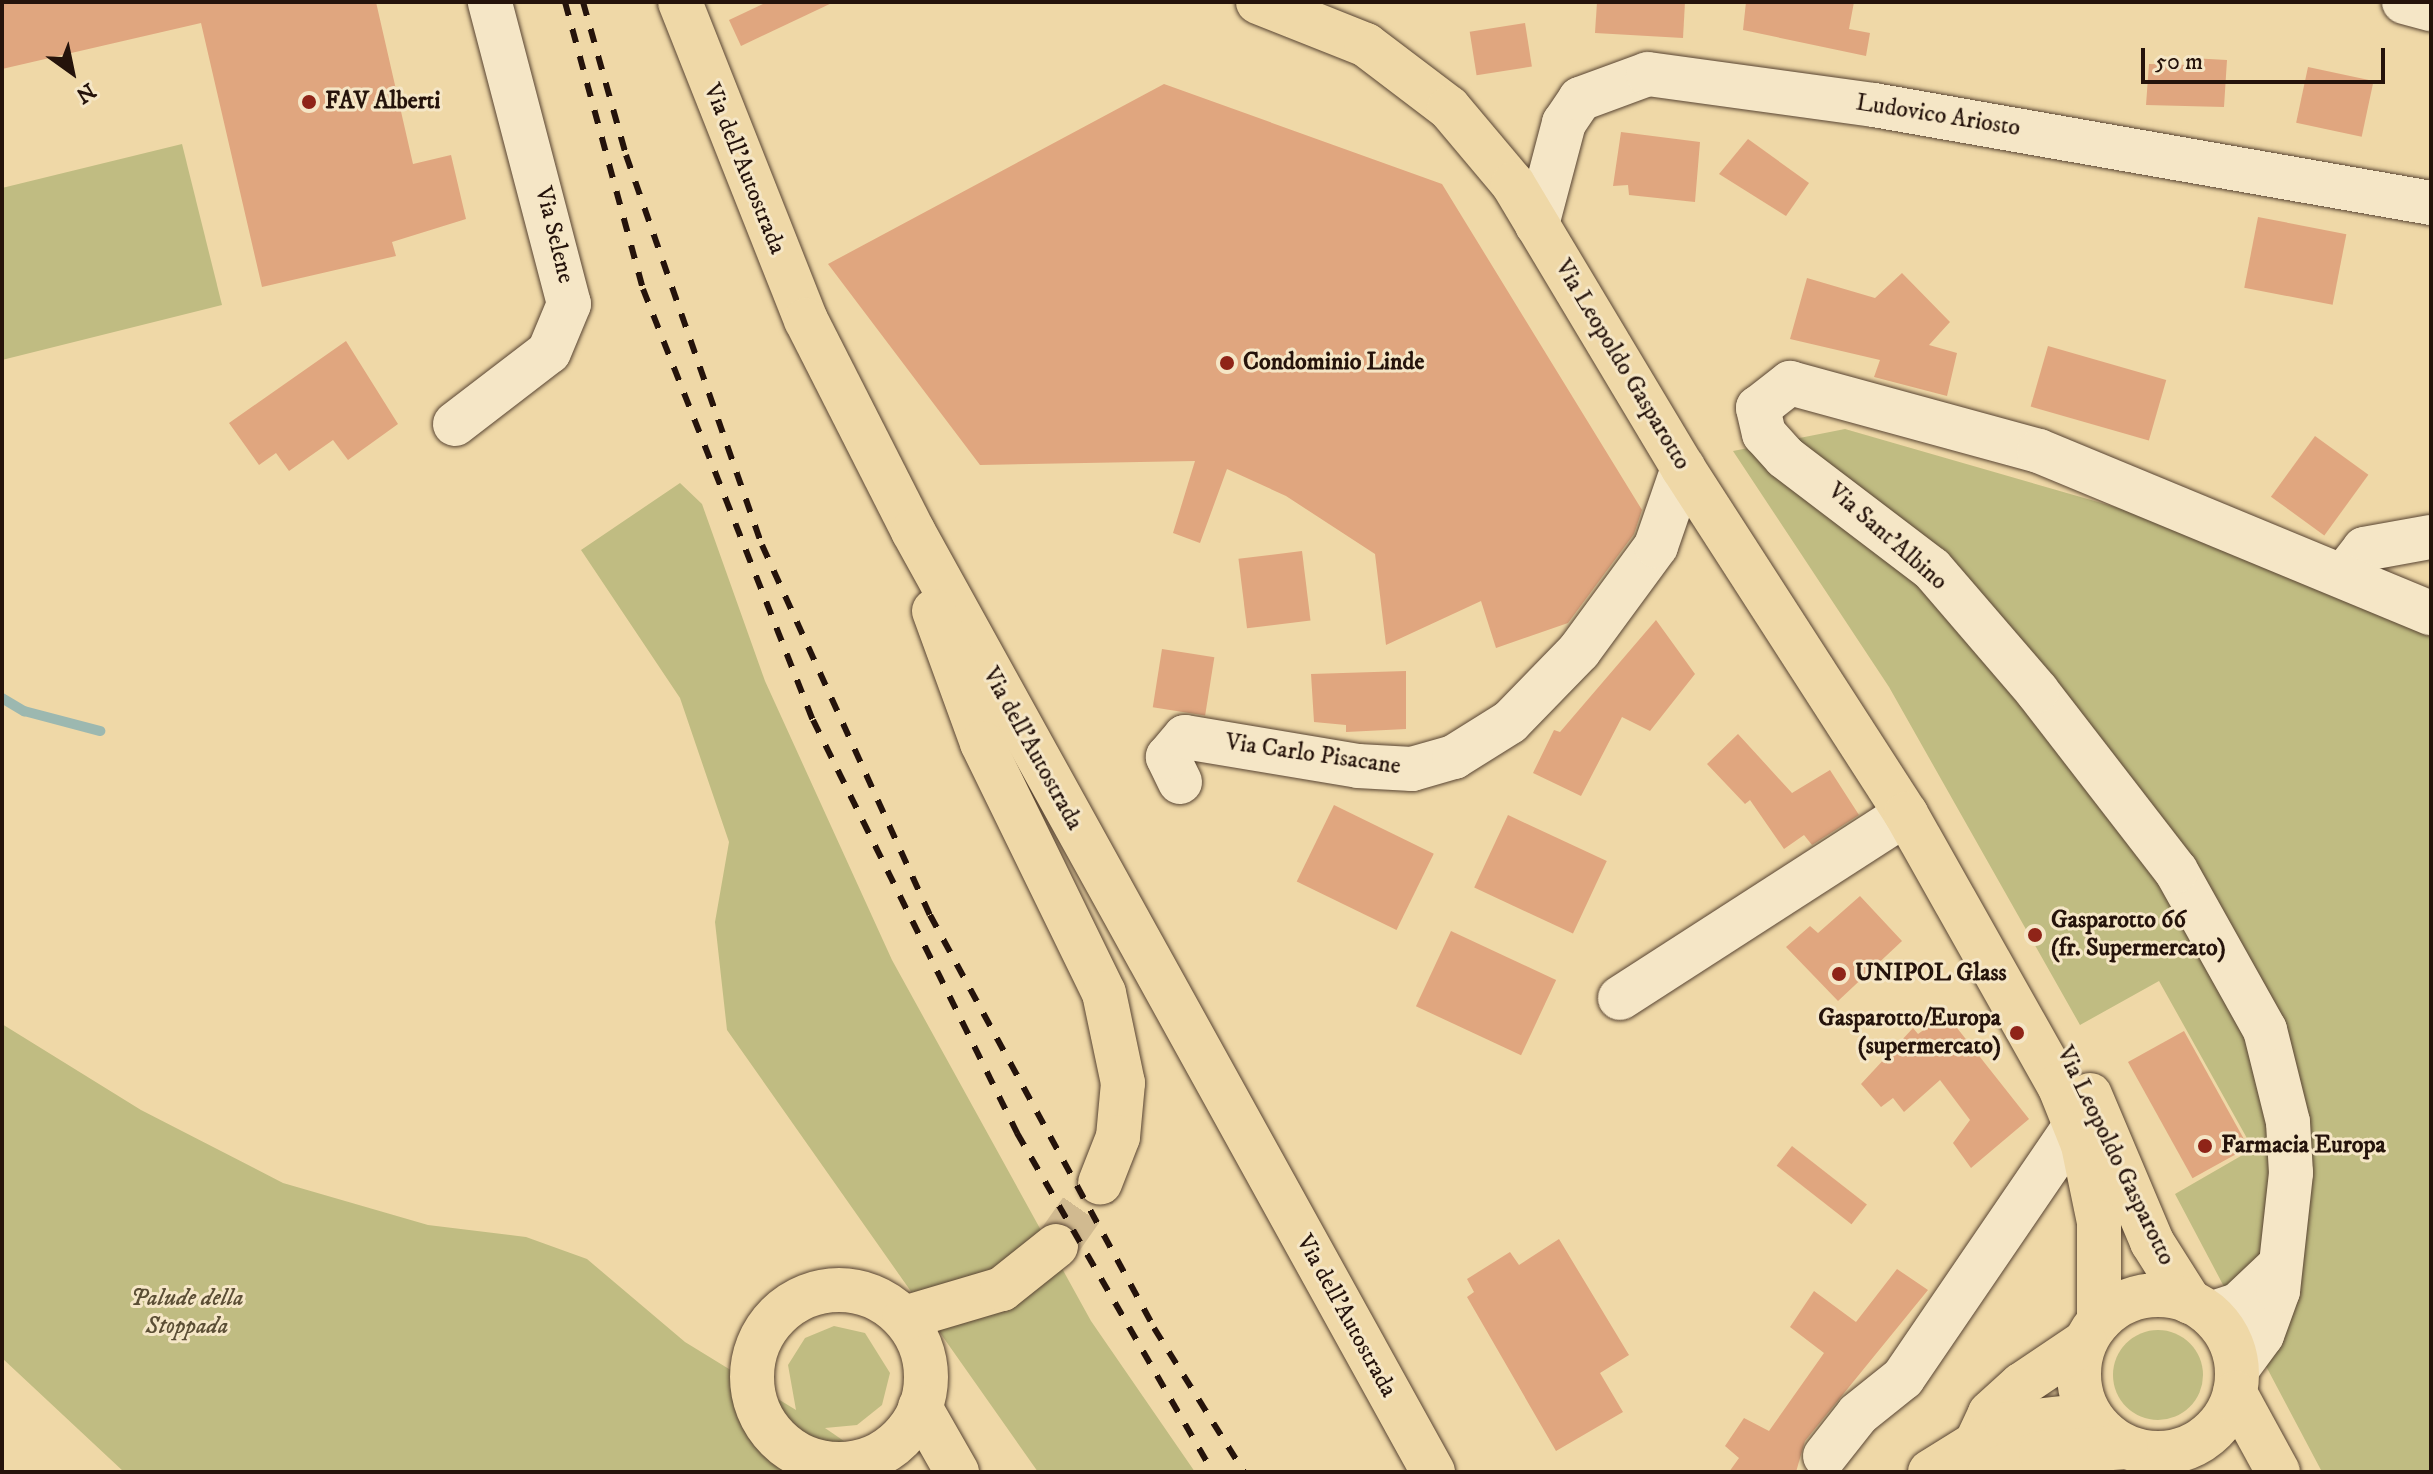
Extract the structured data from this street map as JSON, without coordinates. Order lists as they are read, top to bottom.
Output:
{
  "streets": {
    "main road": ["Via dell'Autostrada", "Via Leopoldo Gasparotto"],
    "street": [
      "Ludovico Ariosto",
      "Via Selene",
      "Via Sant'Albino",
      "Via Carlo Pisacane"
    ]
  },
  "crossings": [
    ["Ludovico Ariosto", "Via Leopoldo Gasparotto"],
    ["Via Leopoldo Gasparotto", "Via Sant'Albino"],
    ["Via Leopoldo Gasparotto", "Via Carlo Pisacane"]
  ],
  "parks": ["Palude della Stoppada"],
  "places": [
    "FAV Alberti",
    "Condominio Linde",
    "Gasparotto 66 (fr. Supermercato)",
    "UNIPOL Glass",
    "Gasparotto/Europa (supermercato)",
    "Farmacia Europa"
  ],
  "scale_bar": "50 m",
  "north": "bottom right"
}
